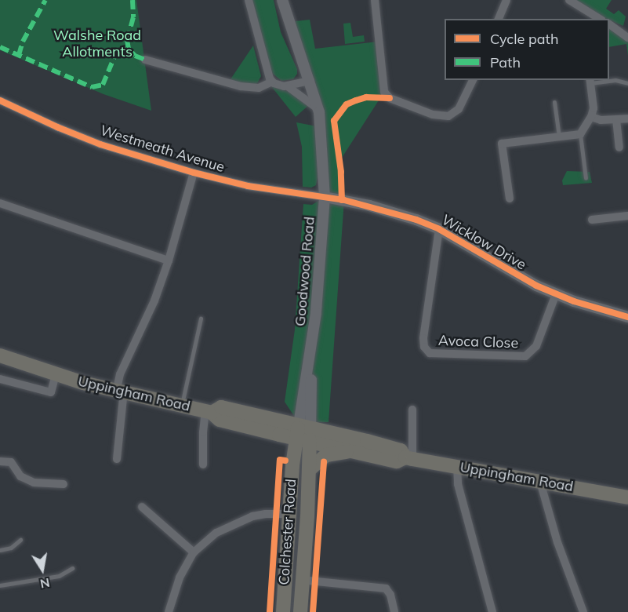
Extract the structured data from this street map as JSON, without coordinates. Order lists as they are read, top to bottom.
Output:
{
  "streets": {
    "highway": ["Uppingham Road", "Colchester Road"],
    "street": [
      "Westmeath Avenue",
      "Wicklow Drive",
      "Goodwood Road",
      "Avoca Close"
    ]
  },
  "crossings": [
    ["Westmeath Avenue", "Wicklow Drive"],
    ["Westmeath Avenue", "Goodwood Road"],
    ["Wicklow Drive", "Goodwood Road"],
    ["Wicklow Drive", "Avoca Close"],
    ["Goodwood Road", "Uppingham Road"],
    ["Goodwood Road", "Colchester Road"],
    ["Uppingham Road", "Colchester Road"]
  ],
  "parks": ["Walshe Road Allotments"],
  "legend": ["Cycle path", "Path"],
  "north": "bottom"
}
